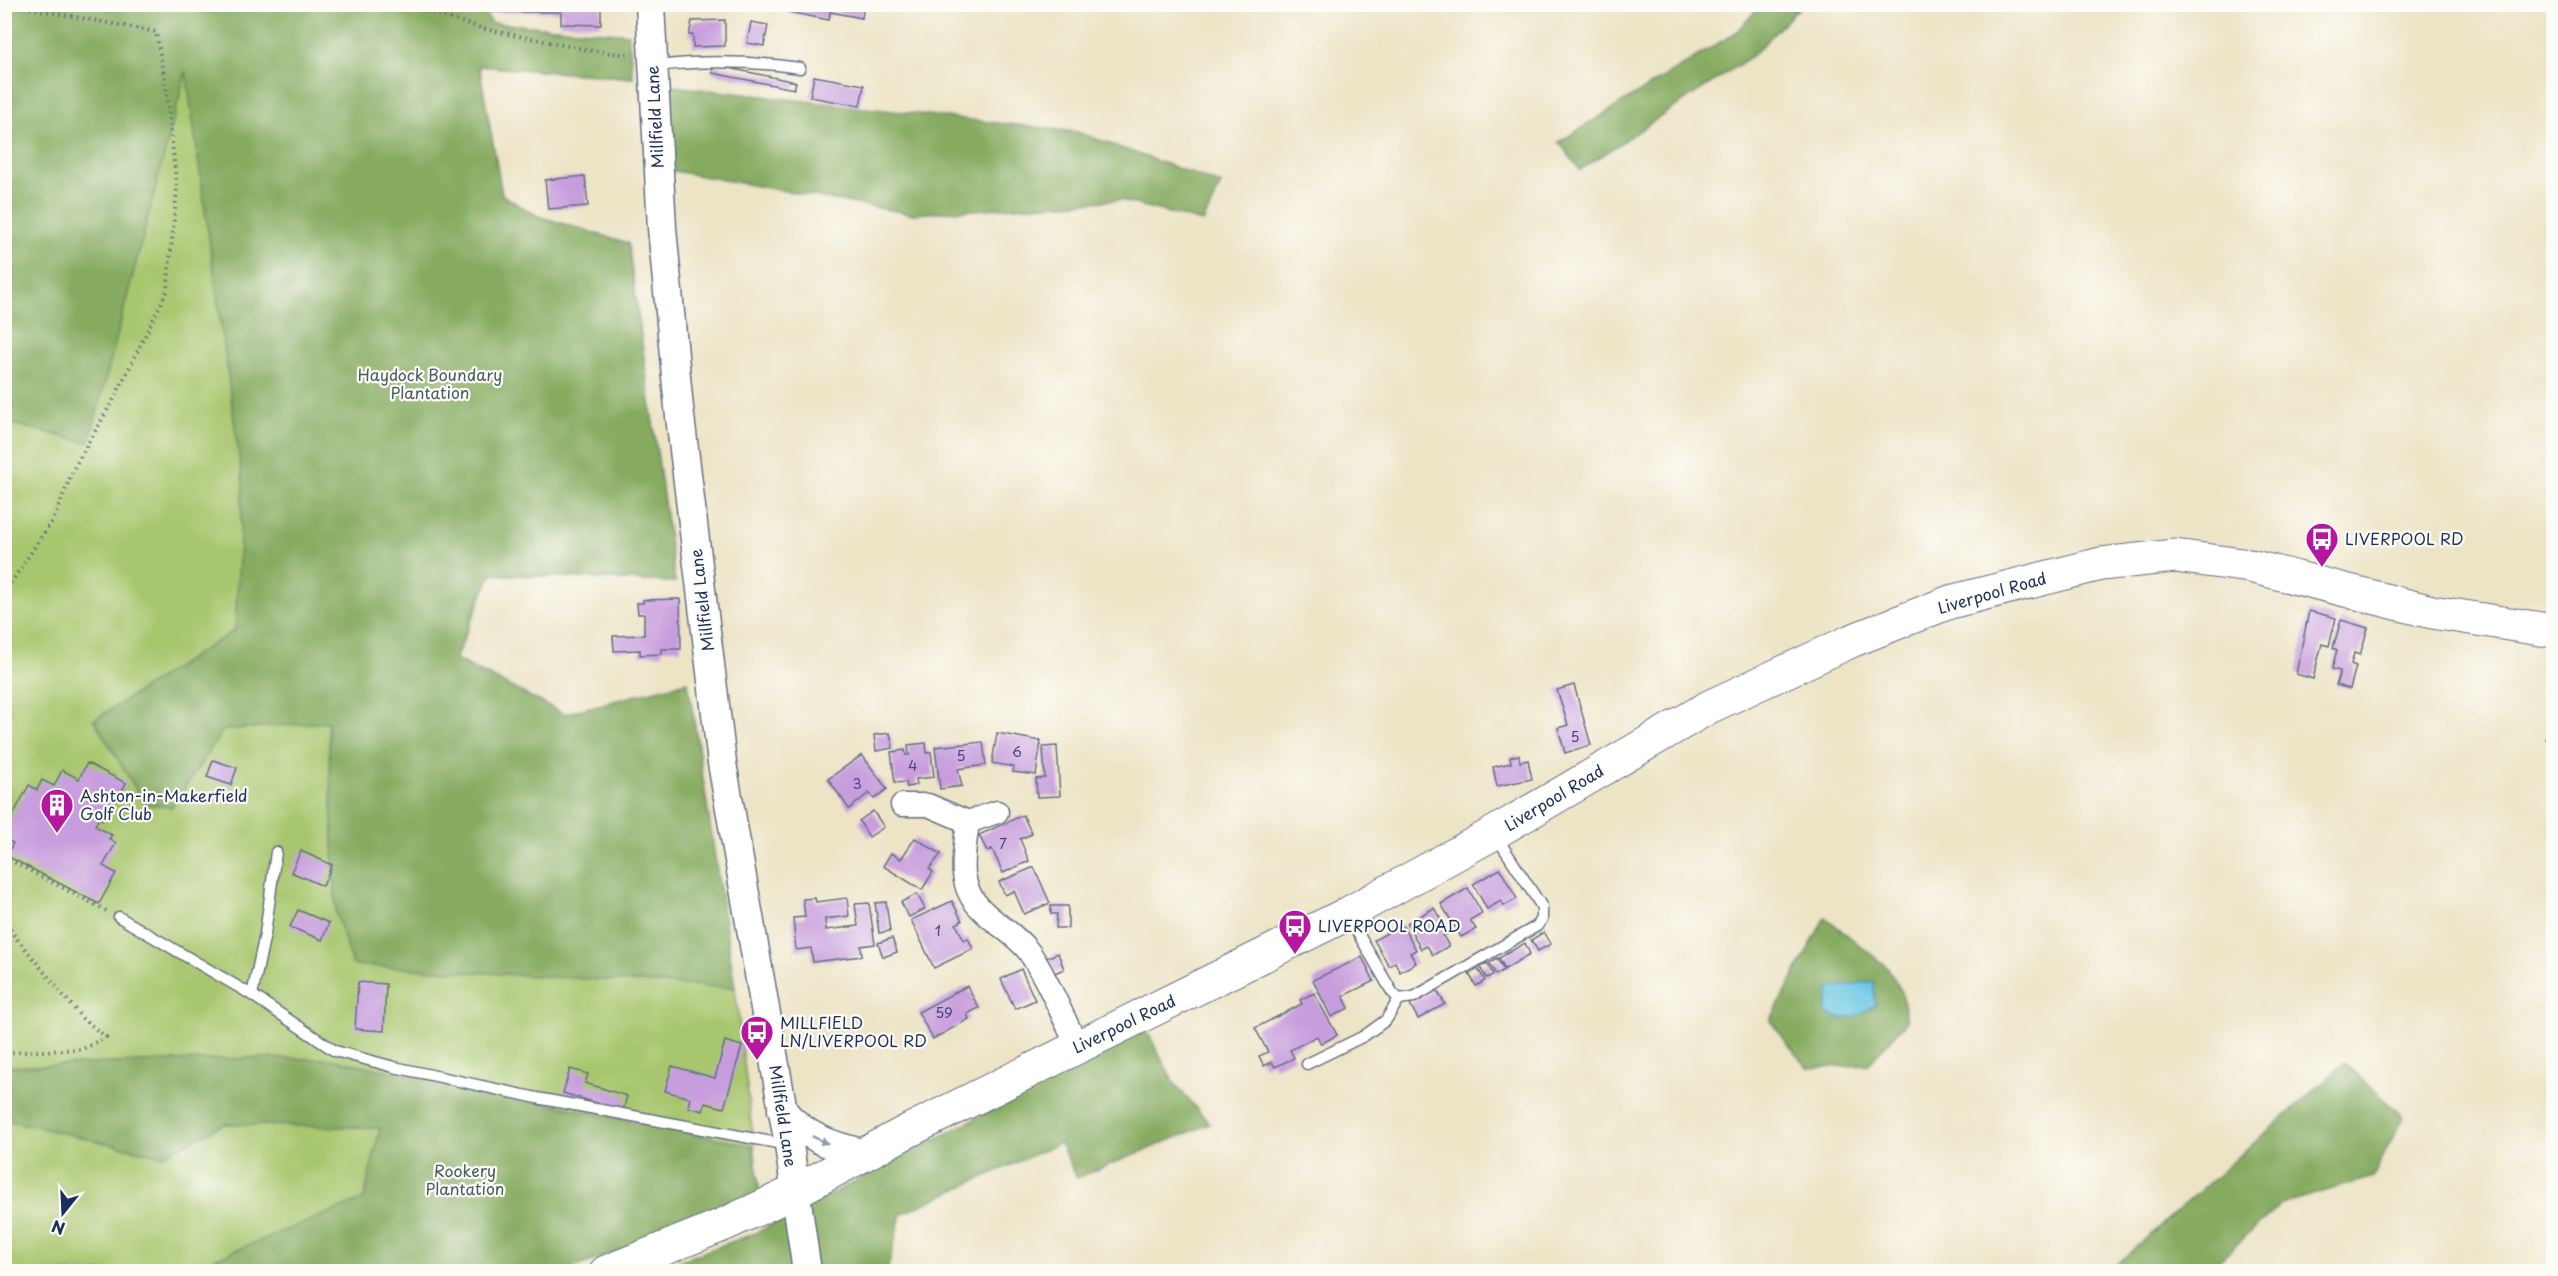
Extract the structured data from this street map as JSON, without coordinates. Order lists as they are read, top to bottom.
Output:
{
  "streets": {
    "highway": ["Liverpool Road"],
    "street": ["Millfield Lane"]
  },
  "crossings": [
    ["Millfield Lane", "Liverpool Road"]
  ],
  "parks": ["Haydock Boundary Plantation", "Rookery Plantation"],
  "places": {
    "bus stop": ["LIVERPOOL RD", "LIVERPOOL ROAD", "MILLFIELD LN/LIVERPOOL RD"],
    "building": ["Ashton-in-Makerfield Golf Club"]
  },
  "house_numbers": [
    "5",
    "6",
    "5",
    "4",
    "3",
    "7",
    "1",
    "59"
  ],
  "north": "bottom"
}
